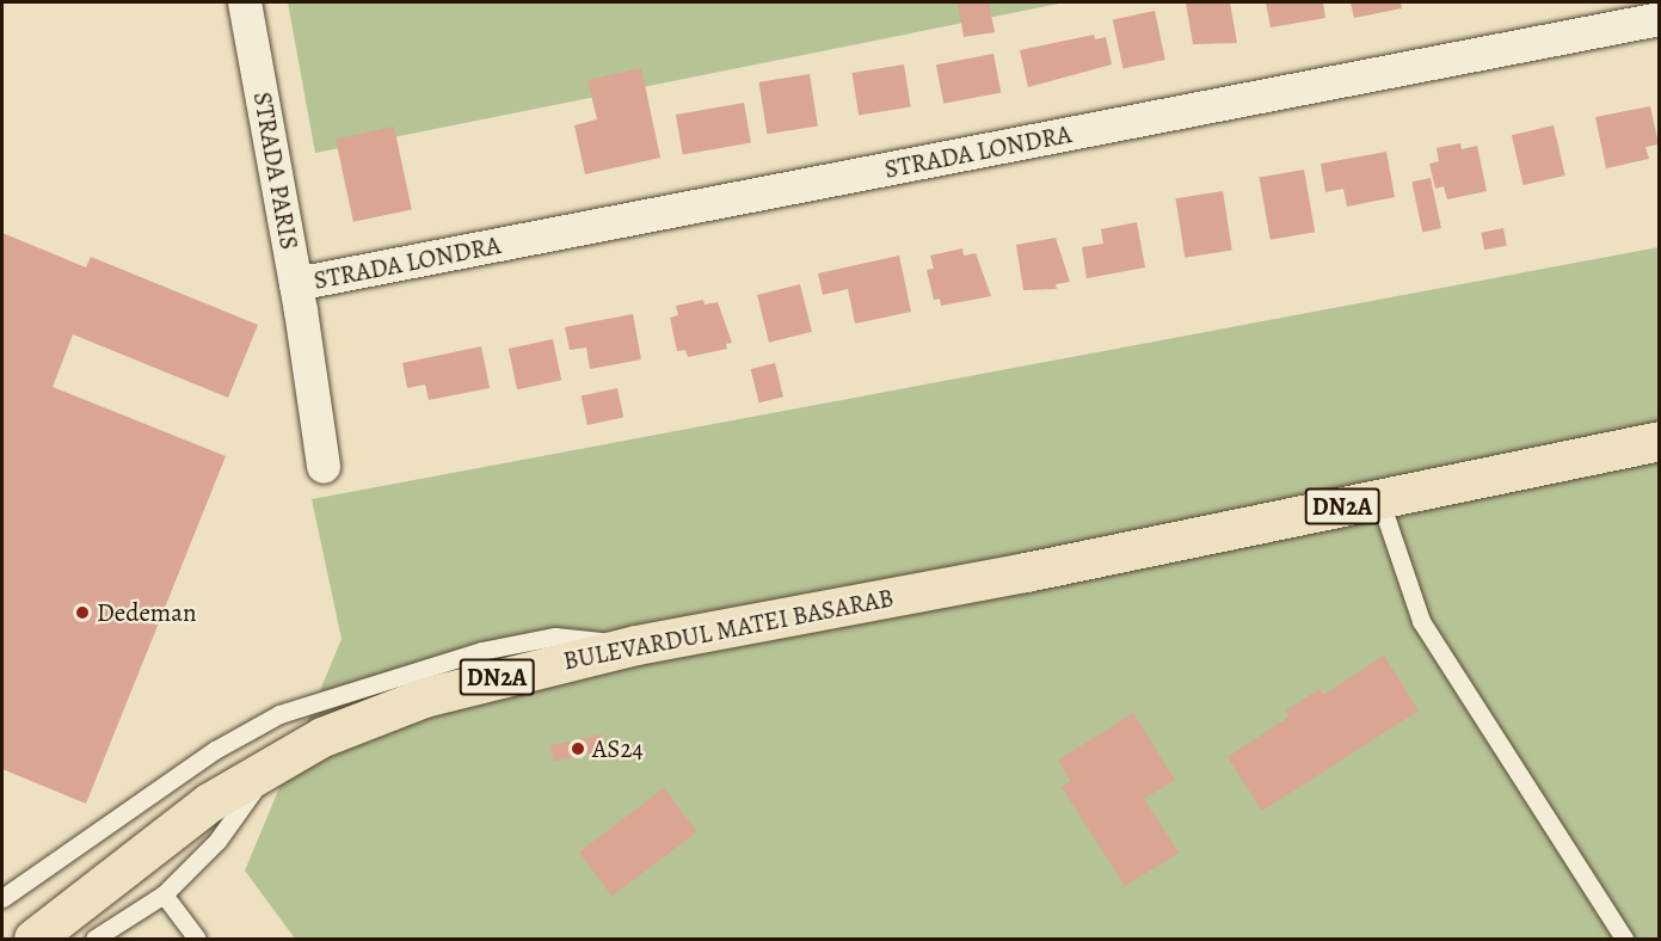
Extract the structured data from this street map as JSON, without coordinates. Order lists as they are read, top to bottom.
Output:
{
  "streets": {
    "highway": ["DN2A", "BULEVARDUL MATEI BASARAB"],
    "street": ["STRADA LONDRA", "STRADA PARIS"]
  },
  "crossings": [
    ["STRADA LONDRA", "STRADA PARIS"],
    ["DN2A", "BULEVARDUL MATEI BASARAB"]
  ],
  "places": ["Dedeman", "AS24"]
}
